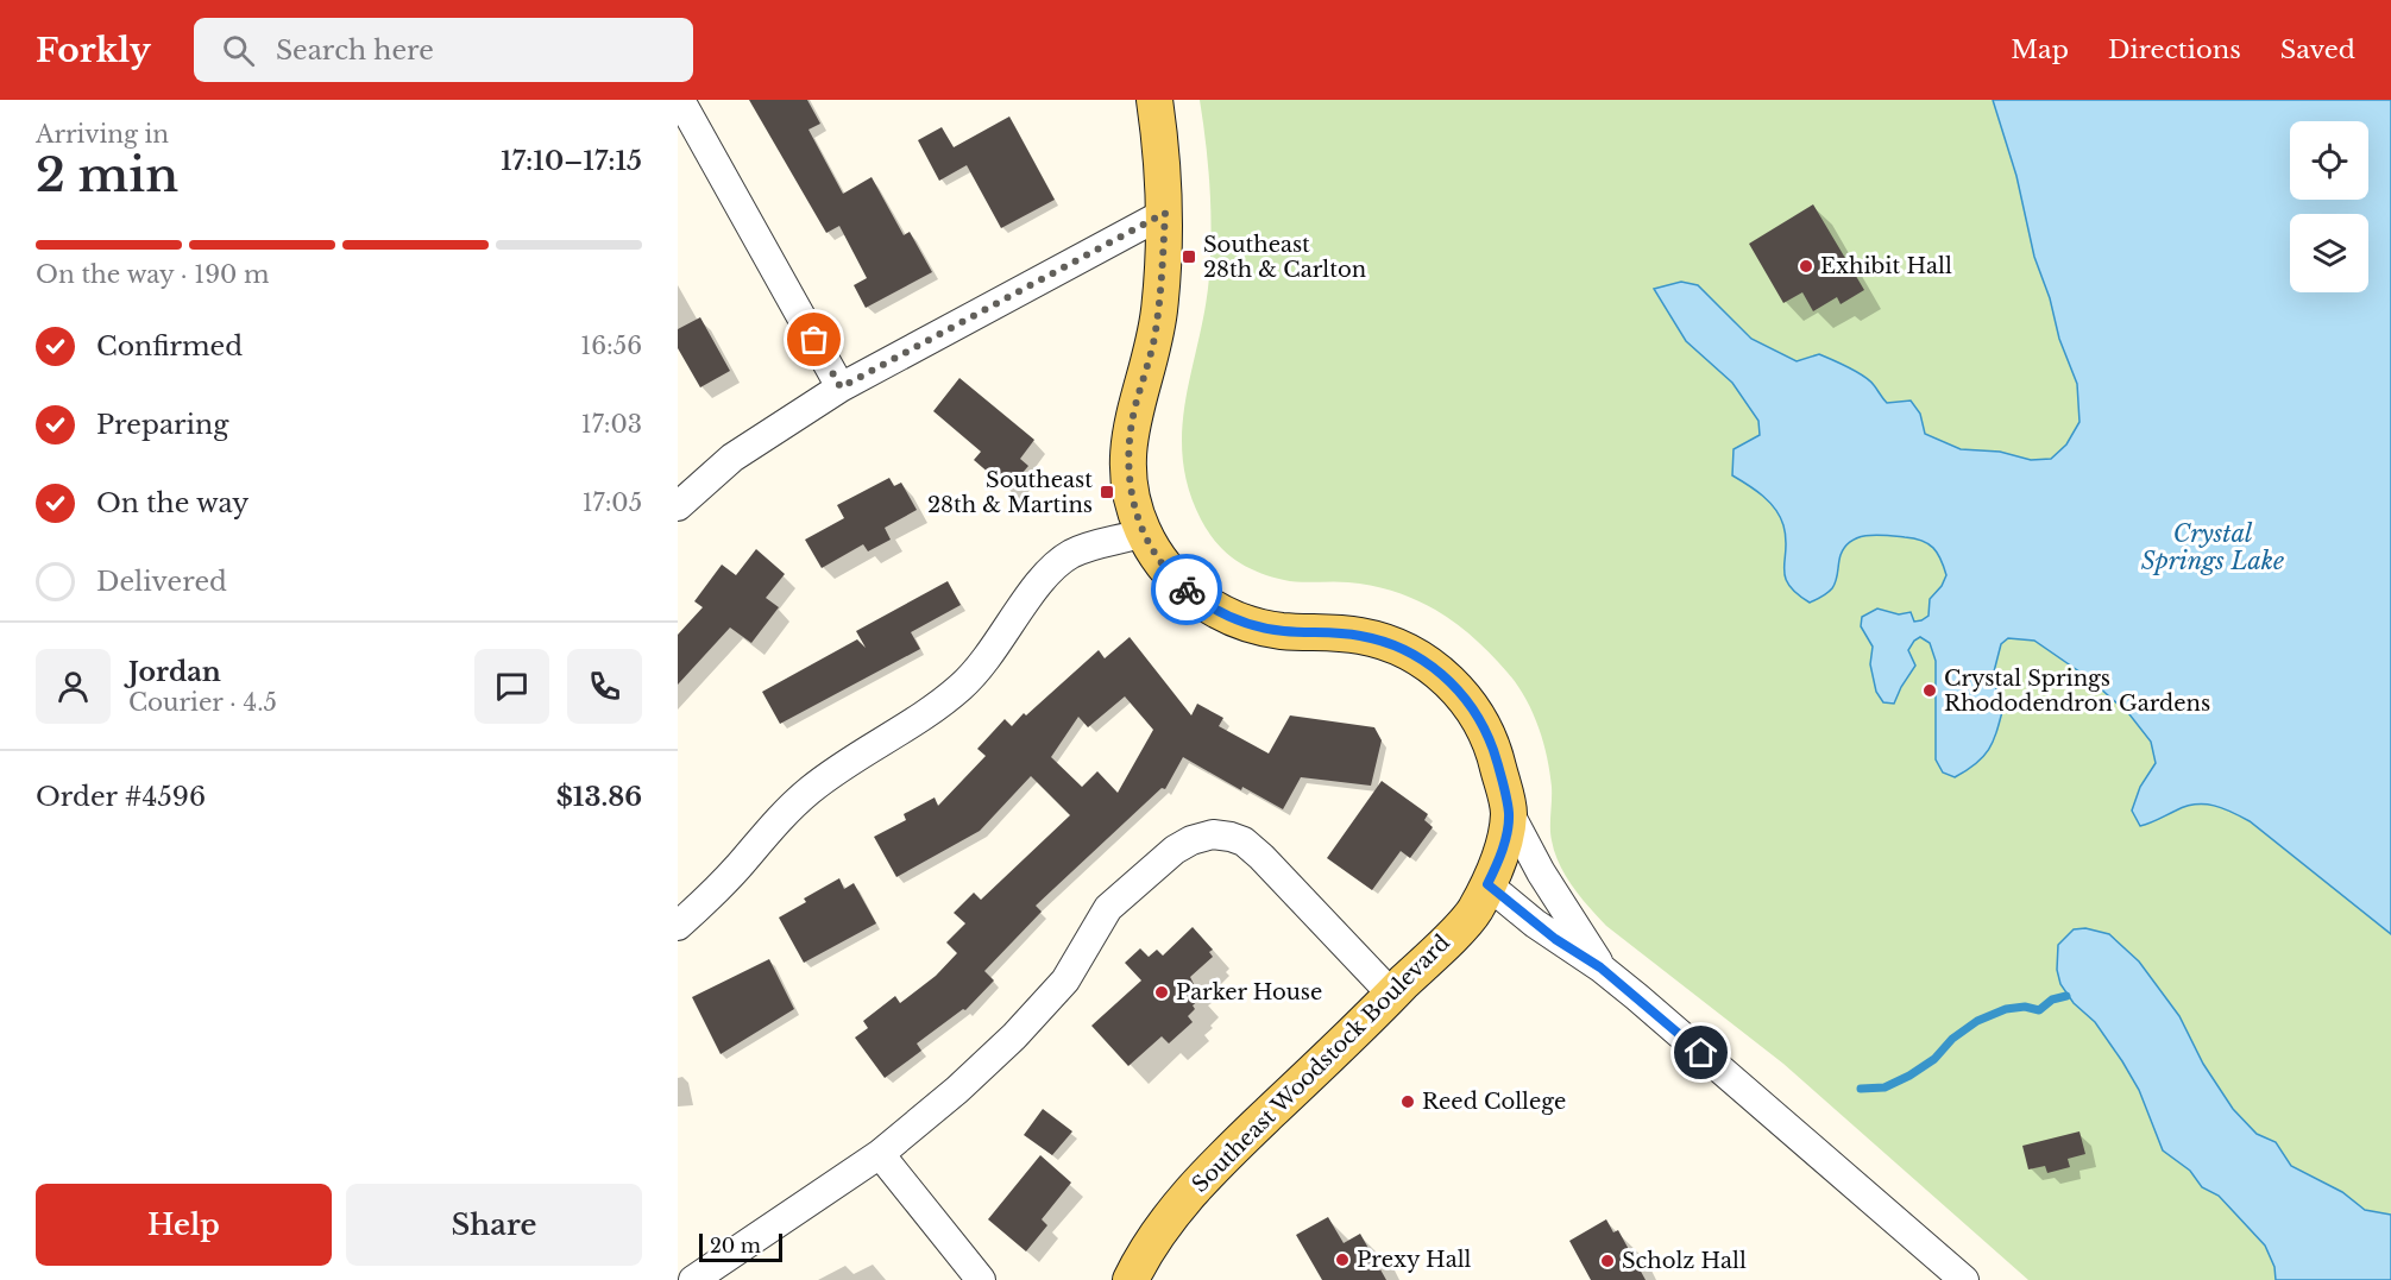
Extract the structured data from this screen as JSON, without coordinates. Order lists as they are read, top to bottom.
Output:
{
  "streets": {
    "main road": ["Southeast Woodstock Boulevard"]
  },
  "water": ["Crystal Springs Lake"],
  "places": {
    "transit": ["Southeast 28th & Carlton", "Southeast 28th & Martins"],
    "other": [
      "Exhibit Hall",
      "Crystal Springs Rhododendron Gardens",
      "Parker House",
      "Reed College",
      "Prexy Hall",
      "Scholz Hall"
    ]
  },
  "scale_bar": "20 m",
  "page": {
    "header": "Forkly",
    "search": "Search here",
    "nav": ["Map", "Directions", "Saved"],
    "heading": ["2 min", "Arriving in", "17:10–17:15"],
    "panel": [
      "Jordan",
      "Courier · 4.5",
      "Order #4596",
      "$13.86"
    ],
    "bar": "On the way · 190 m",
    "list": [
      ["Confirmed", "16:56"],
      ["Preparing", "17:03"],
      ["On the way", "17:05"],
      "Delivered"
    ],
    "buttons": ["Help", "Share"],
    "scale": "20 m"
  }
}
